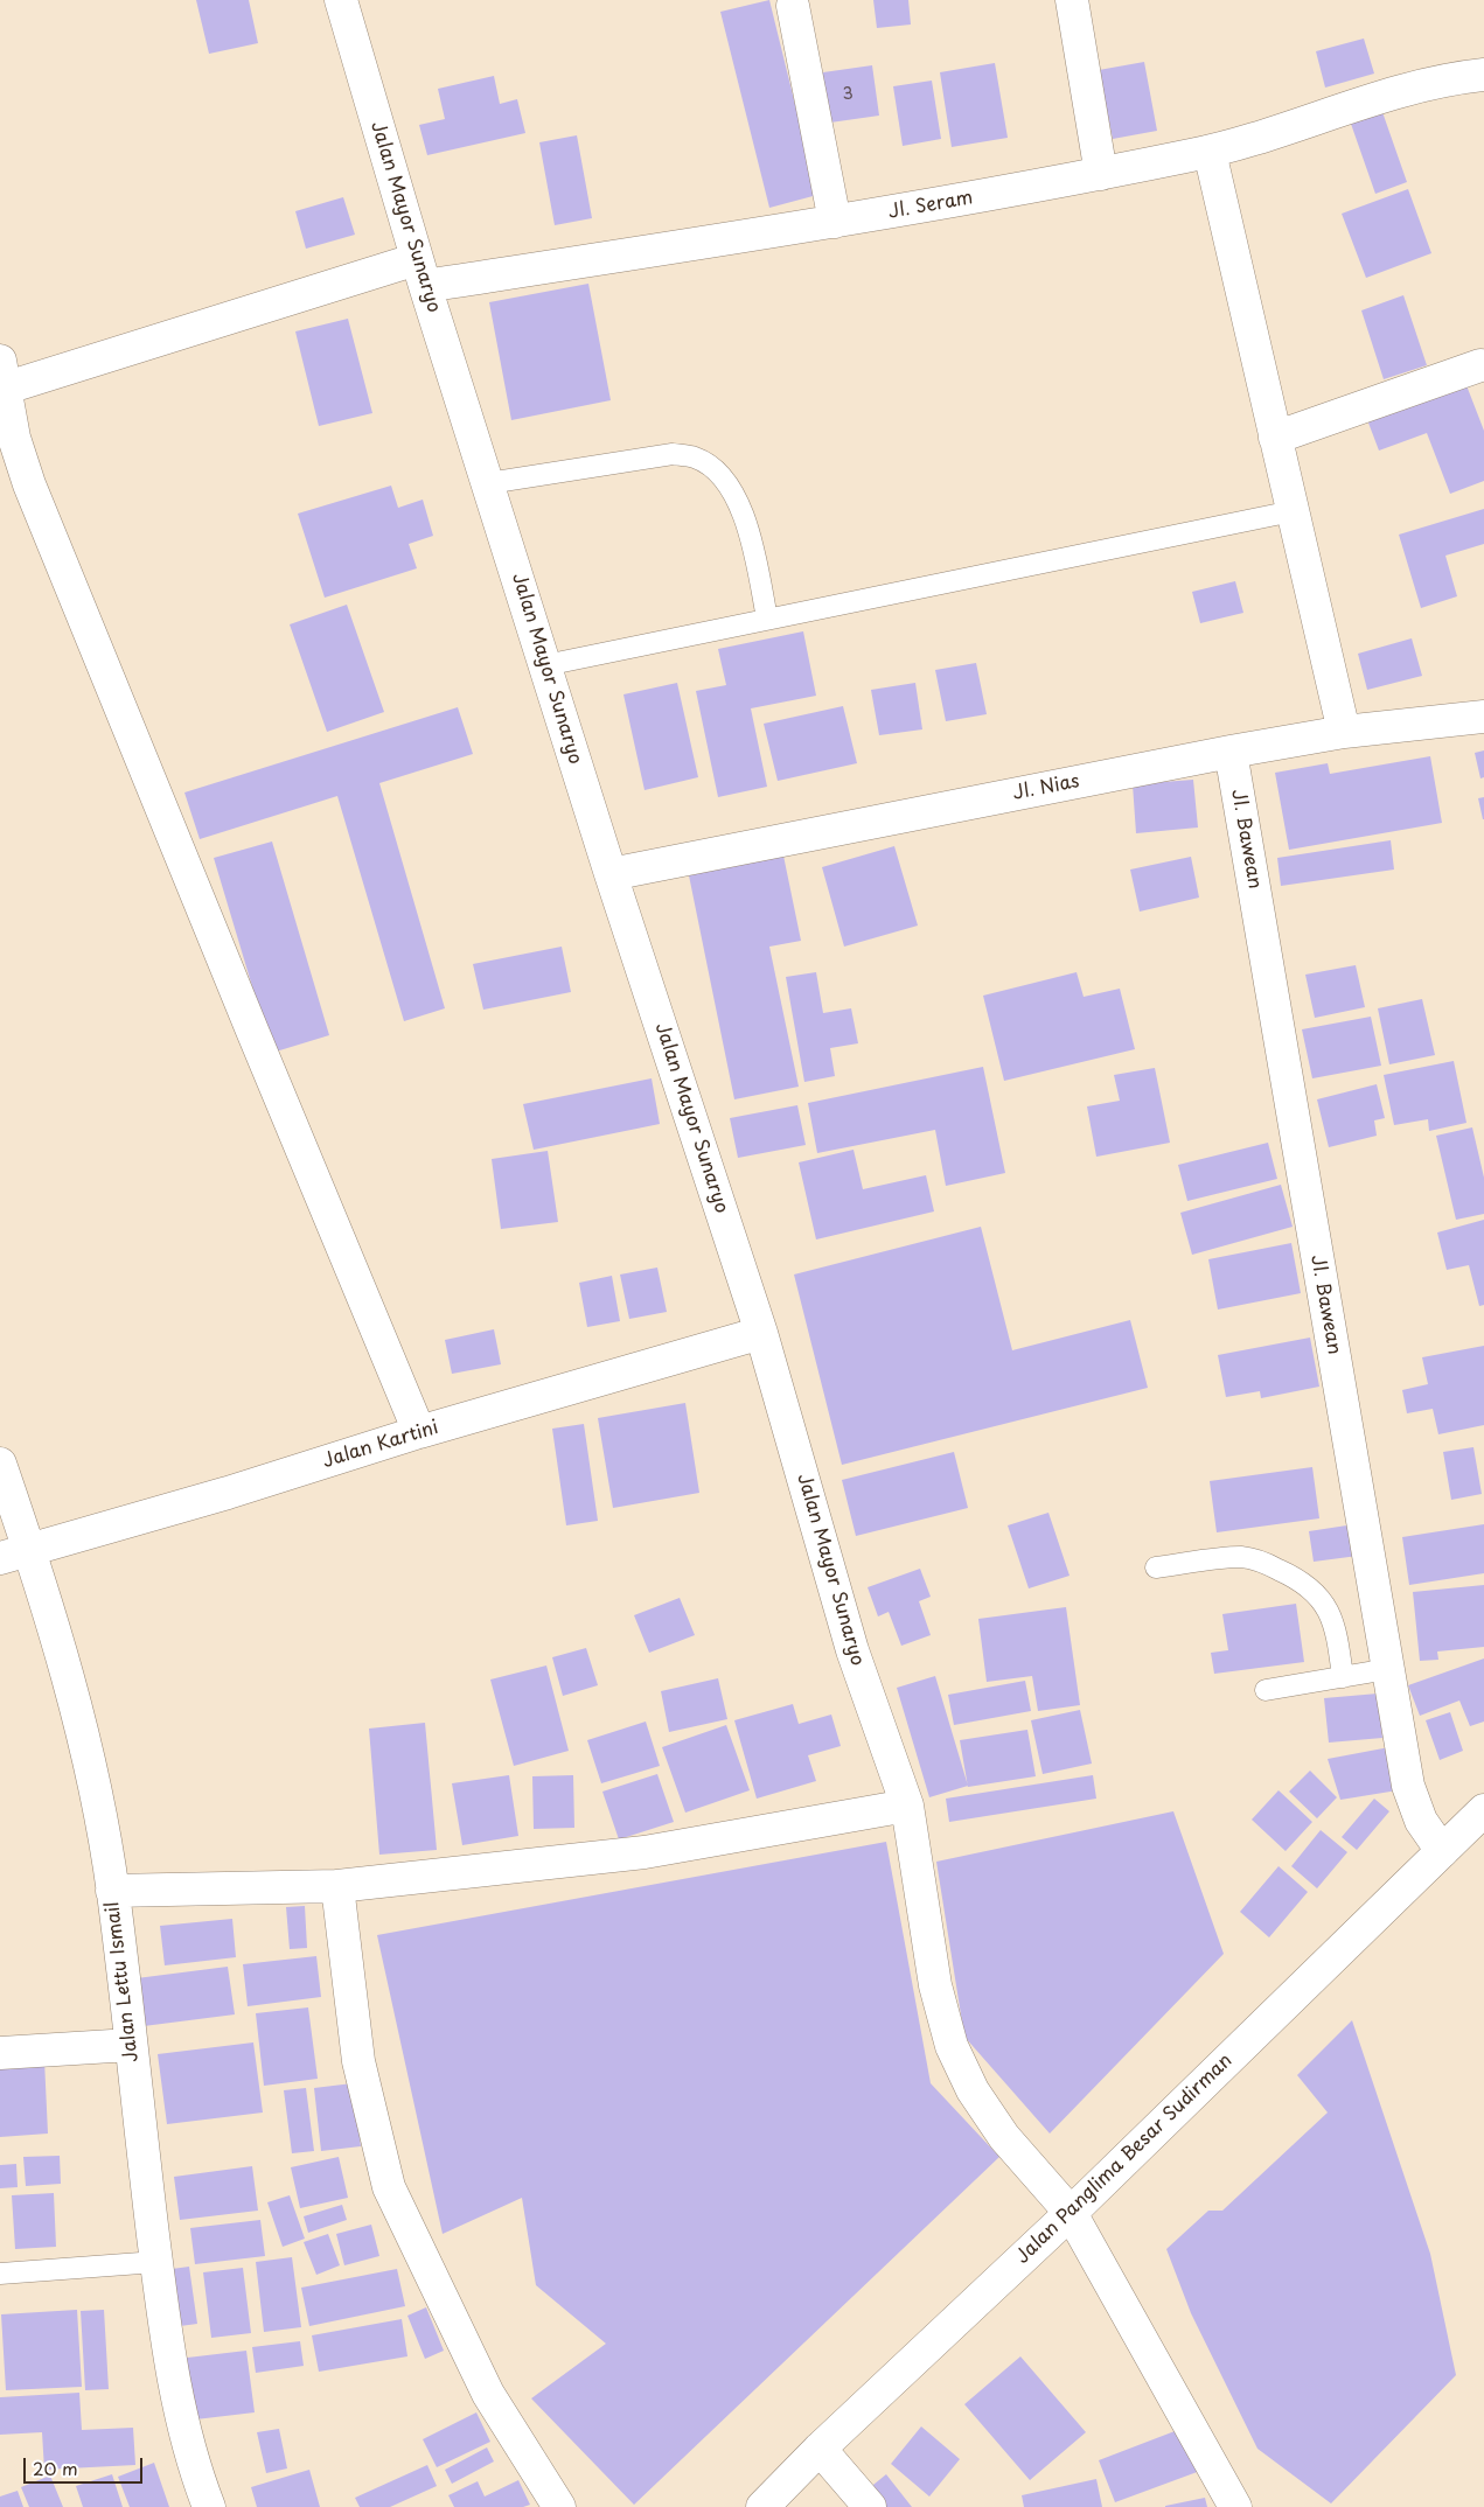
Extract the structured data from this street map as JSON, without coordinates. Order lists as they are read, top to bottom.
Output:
{
  "streets": {
    "street": [
      "Jl. Seram",
      "Jalan Mayor Sunaryo",
      "Jl. Nias",
      "Jl. Bawean",
      "Jalan Kartini",
      "Jalan Lettu Ismail",
      "Jalan Panglima Besar Sudirman"
    ]
  },
  "crossings": [
    ["Jl. Seram", "Jalan Mayor Sunaryo"],
    ["Jalan Mayor Sunaryo", "Jl. Nias"],
    ["Jalan Mayor Sunaryo", "Jalan Kartini"],
    ["Jalan Mayor Sunaryo", "Jalan Panglima Besar Sudirman"],
    ["Jl. Nias", "Jl. Bawean"],
    ["Jl. Bawean", "Jalan Panglima Besar Sudirman"],
    ["Jalan Kartini", "Jalan Lettu Ismail"]
  ],
  "house_numbers": ["3"],
  "scale_bar": "20 m"
}
